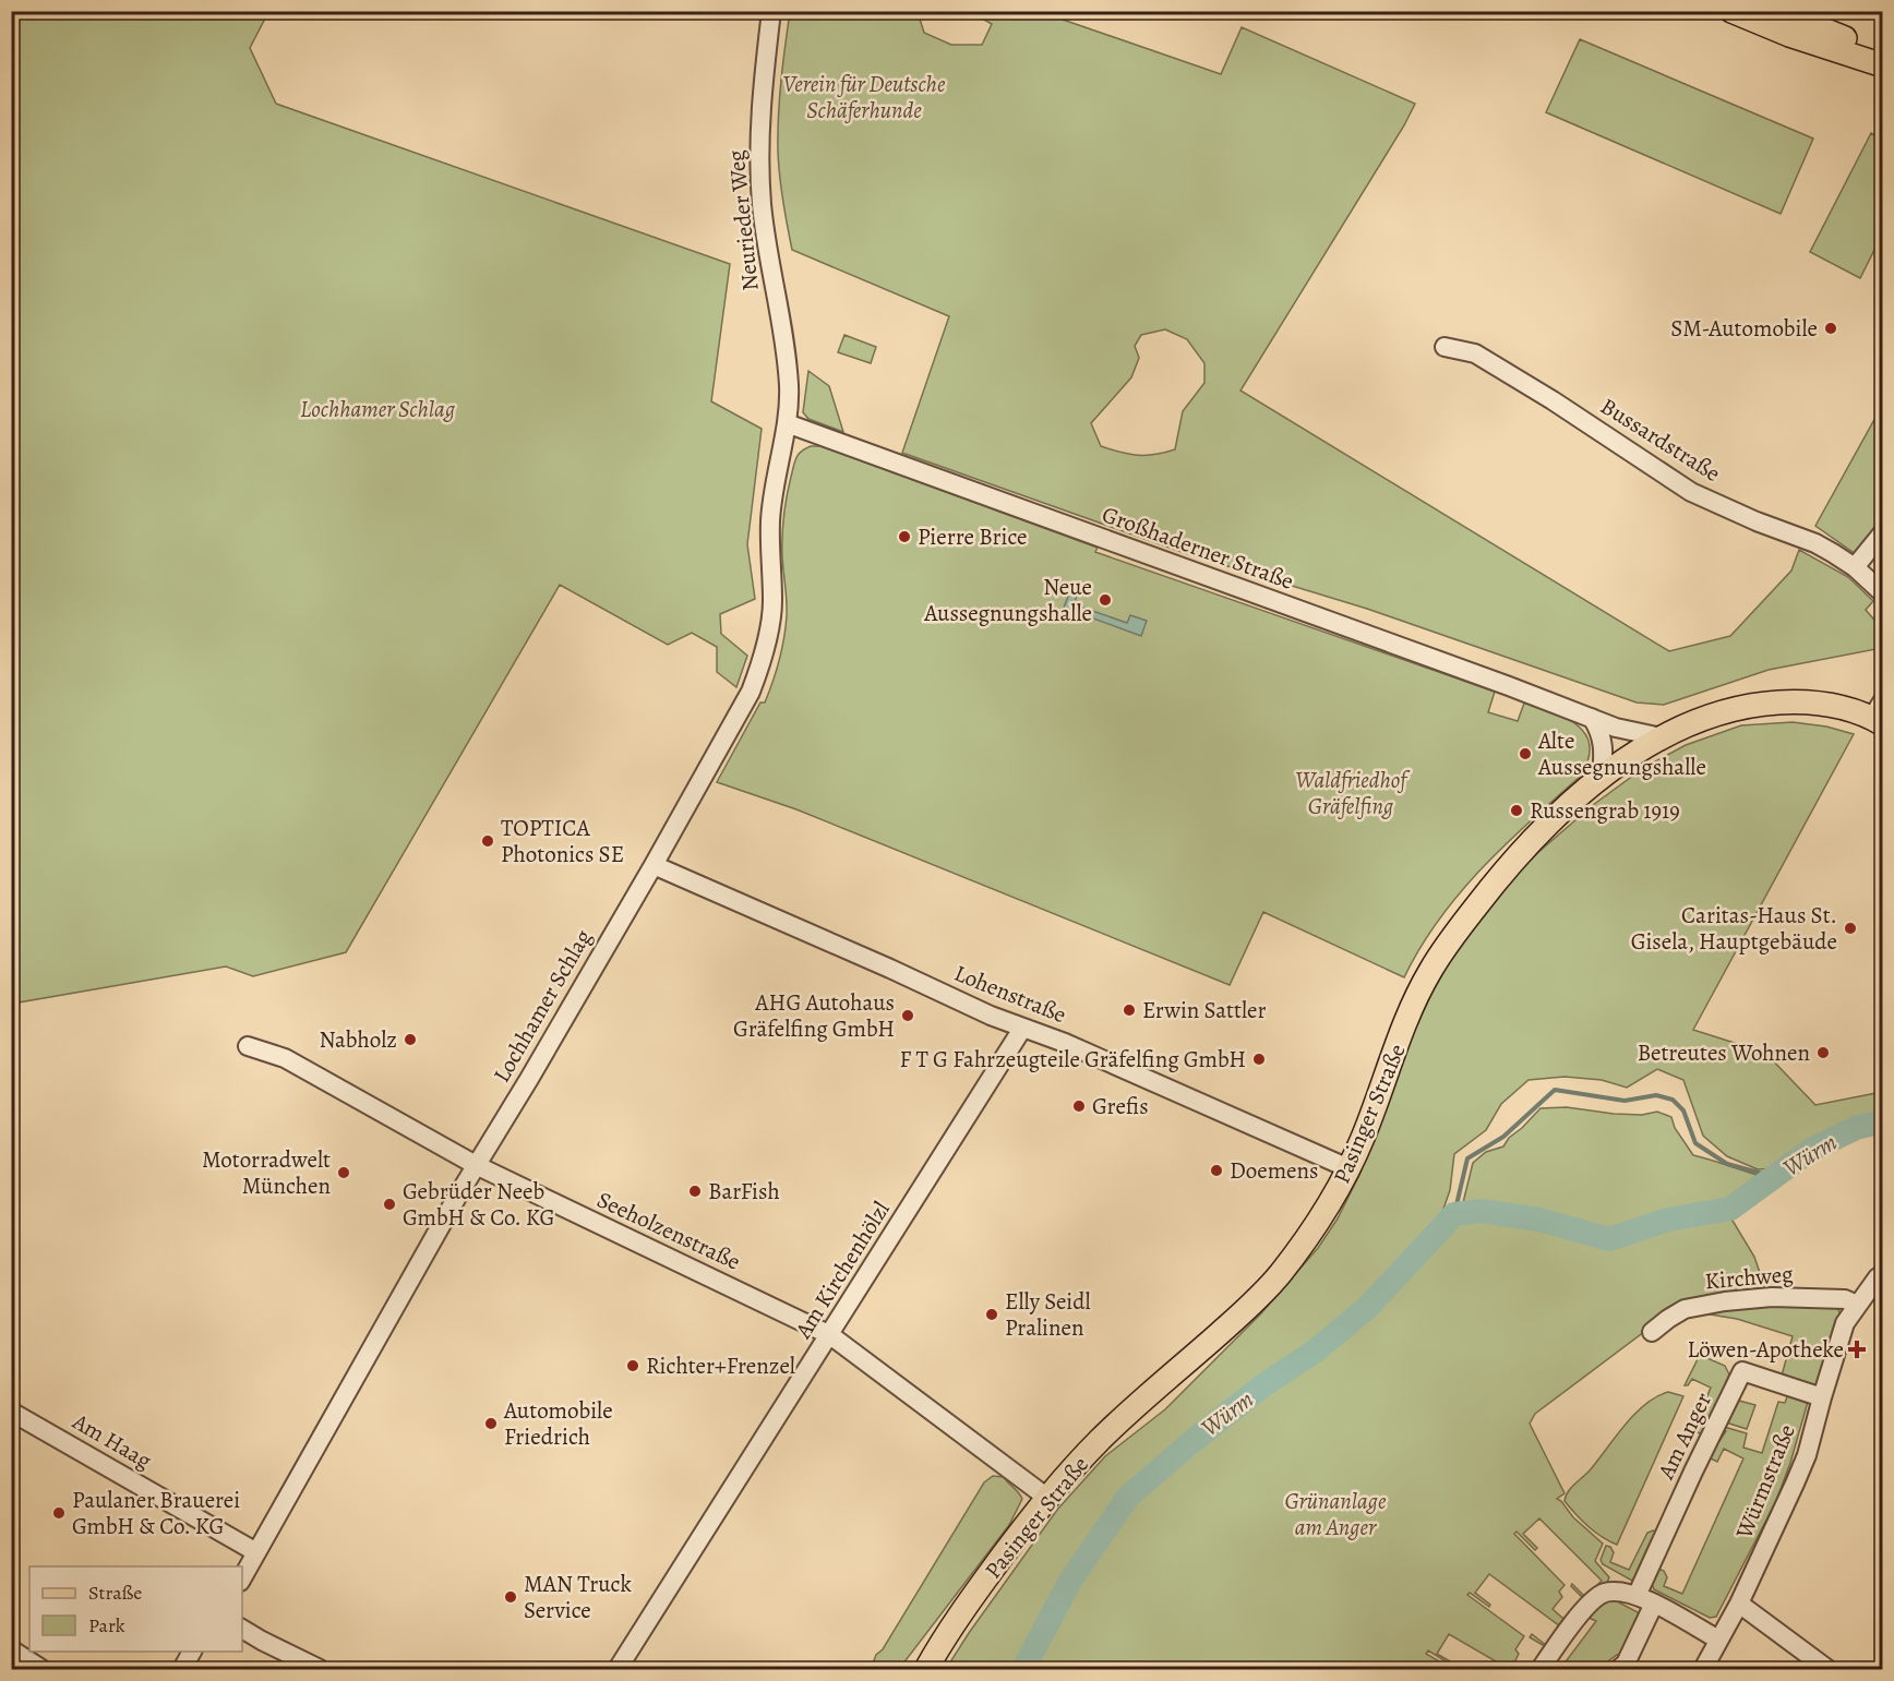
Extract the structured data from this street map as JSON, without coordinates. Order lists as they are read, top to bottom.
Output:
{
  "streets": {
    "main road": ["Pasinger Straße"],
    "street": [
      "Neurieder Weg",
      "Bussardstraße",
      "Großhaderner Straße",
      "Lohenstraße",
      "Lochhamer Schlag",
      "Seeholzenstraße",
      "Am Kirchenhölzl",
      "Kirchweg",
      "Am Anger",
      "Am Haag",
      "Würmstraße"
    ]
  },
  "crossings": [
    ["Neurieder Weg", "Großhaderner Straße"],
    ["Neurieder Weg", "Lochhamer Schlag"],
    ["Großhaderner Straße", "Lochhamer Schlag"],
    ["Großhaderner Straße", "Pasinger Straße"],
    ["Lohenstraße", "Lochhamer Schlag"],
    ["Lohenstraße", "Pasinger Straße"],
    ["Lohenstraße", "Am Kirchenhölzl"],
    ["Lochhamer Schlag", "Seeholzenstraße"],
    ["Lochhamer Schlag", "Am Haag"],
    ["Pasinger Straße", "Seeholzenstraße"],
    ["Seeholzenstraße", "Am Kirchenhölzl"],
    ["Kirchweg", "Würmstraße"],
    ["Am Anger", "Würmstraße"]
  ],
  "water": ["Würm"],
  "parks": [
    "Verein für Deutsche Schäferhunde",
    "Lochhamer Schlag",
    "Waldfriedhof Gräfelfing",
    "Grünanlage am Anger"
  ],
  "places": {
    "other": [
      "SM-Automobile",
      "Pierre Brice",
      "Neue Aussegnungshalle",
      "Alte Aussegnungshalle",
      "Russengrab 1919",
      "TOPTICA Photonics SE",
      "Caritas-Haus St. Gisela, Hauptgebäude",
      "Erwin Sattler",
      "AHG Autohaus Gräfelfing GmbH",
      "Nabholz",
      "Betreutes Wohnen",
      "F T G Fahrzeugteile Gräfelfing GmbH",
      "Grefis",
      "Doemens",
      "Motorradwelt München",
      "BarFish",
      "Gebrüder Neeb GmbH & Co. KG",
      "Elly Seidl Pralinen",
      "Richter+Frenzel",
      "Automobile Friedrich",
      "Paulaner Brauerei GmbH & Co. KG",
      "MAN Truck Service"
    ],
    "health": ["Löwen-Apotheke"]
  },
  "legend": ["Straße", "Park"]
}
